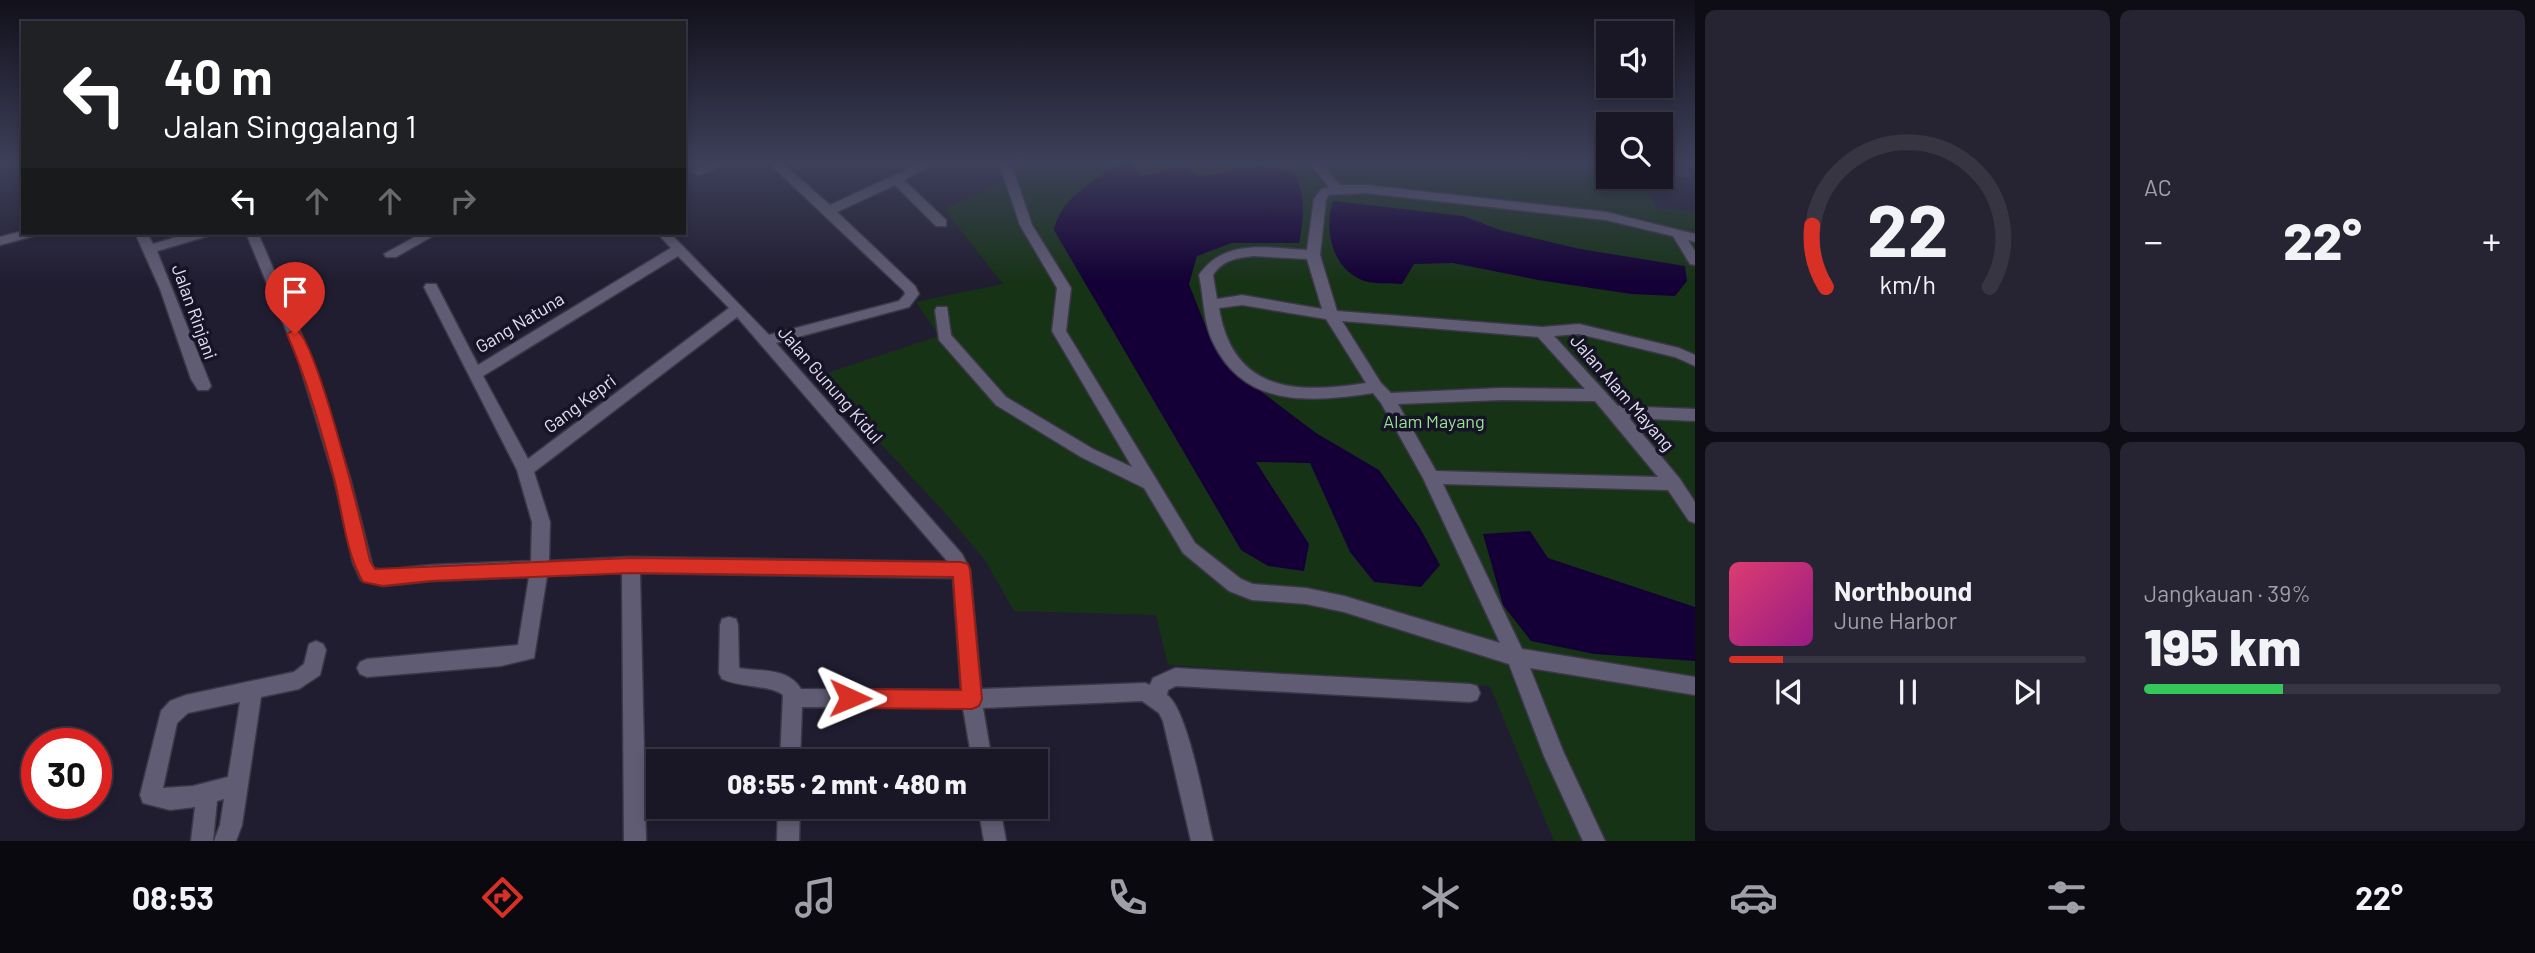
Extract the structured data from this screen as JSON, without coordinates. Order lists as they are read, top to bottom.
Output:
{
  "streets": {
    "street": [
      "Jalan Rinjani",
      "Gang Natuna",
      "Jalan Gunung Kidul",
      "Jalan Alam Mayang",
      "Gang Kepri"
    ]
  },
  "crossings": [
    ["Gang Natuna", "Jalan Gunung Kidul"],
    ["Gang Natuna", "Gang Kepri"],
    ["Jalan Gunung Kidul", "Gang Kepri"]
  ],
  "parks": ["Alam Mayang"],
  "page": {
    "tile": [
      "AC",
      ["Jangkauan · 39%", "195 km"]
    ],
    "turn": ["40 m", "Jalan Singgalang 1"],
    "heat": ["−", "22°", "+"],
    "song": ["Northbound", "June Harbor"],
    "limit": "30",
    "trip": "08:55 · 2 mnt · 480 m",
    "tabs": ["08:53", "22°"],
    "gauge": ["22", "km/h"]
  }
}
